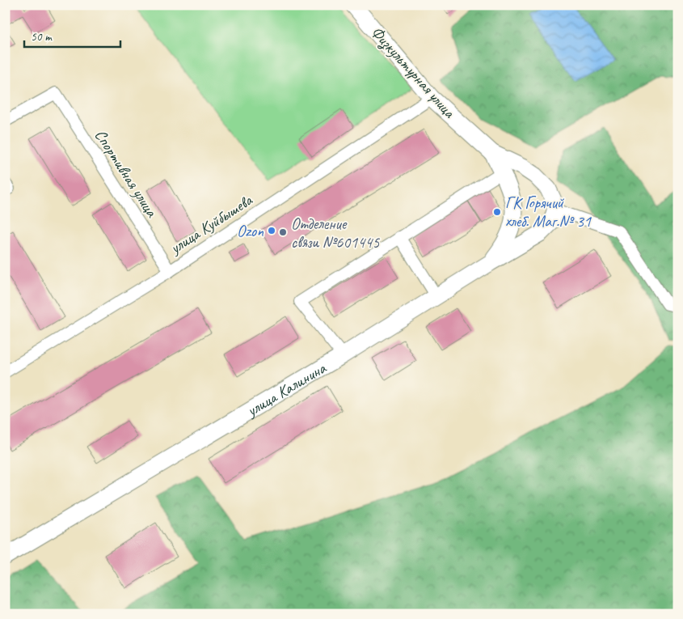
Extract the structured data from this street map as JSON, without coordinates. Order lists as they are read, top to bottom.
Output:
{
  "streets": {
    "main road": ["Физкультурная улица", "улица Калинина"],
    "street": ["Спортивная улица", "улица Куйбышева"]
  },
  "crossings": [
    ["Физкультурная улица", "улица Куйбышева"],
    ["Физкультурная улица", "улица Калинина"],
    ["Спортивная улица", "улица Куйбышева"]
  ],
  "places": ["ГК Горячий хлеб. Маг.№ 31", "Ozon", "Отделение связи №601445"],
  "scale_bar": "50 m"
}
